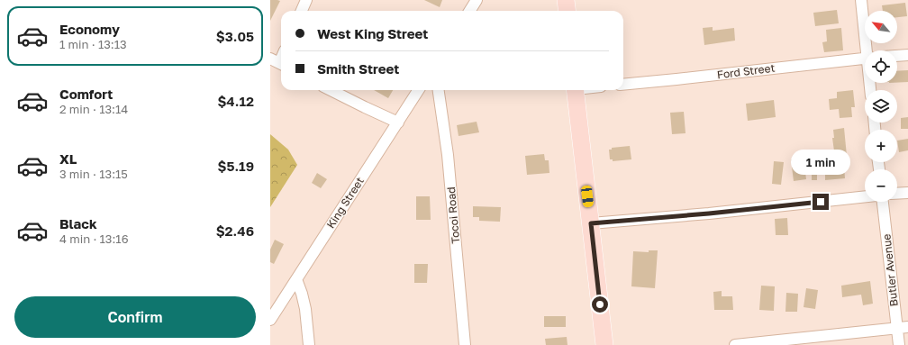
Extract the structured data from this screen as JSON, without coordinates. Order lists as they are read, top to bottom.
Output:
{
  "streets": {
    "street": [
      "Ford Street",
      "King Street",
      "Tocoi Road",
      "Butler Avenue"
    ]
  },
  "north": "top left",
  "page": {
    "list": [
      {
        "name": "Economy",
        "note": "1 min · 13:13",
        "value": "$3.05"
      },
      {
        "name": "Comfort",
        "note": "2 min · 13:14",
        "value": "$4.12"
      },
      {
        "name": "XL",
        "note": "3 min · 13:15",
        "value": "$5.19"
      },
      {
        "name": "Black",
        "note": "4 min · 13:16",
        "value": "$2.46"
      }
    ],
    "map_buttons": ["+", "−"],
    "banner": ["West King Street", "Smith Street"],
    "bubble": "1 min",
    "buttons": "Confirm"
  }
}
